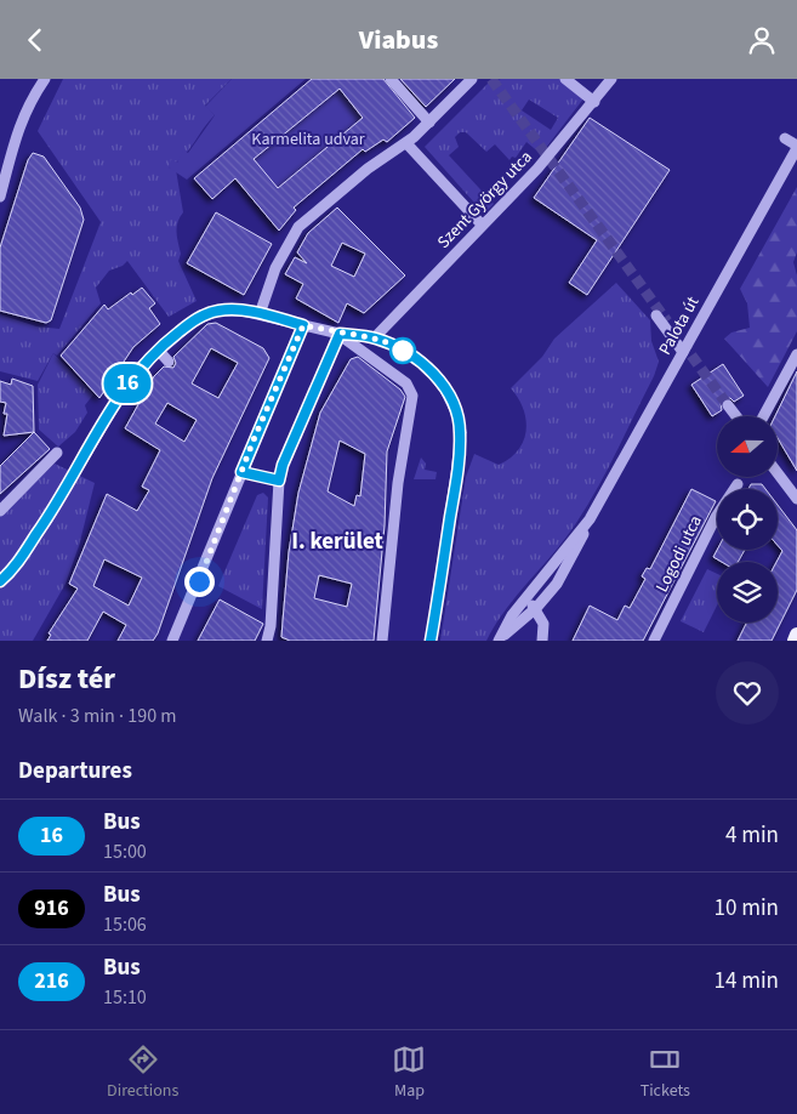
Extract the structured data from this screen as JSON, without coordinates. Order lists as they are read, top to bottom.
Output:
{
  "streets": {
    "street": ["Szent György utca", "Palota út", "Logodi utca"]
  },
  "districts": ["I. kerület"],
  "parks": ["Karmelita udvar"],
  "lines": ["bus line 16"],
  "north": "left",
  "page": {
    "header": "Viabus",
    "on_map": "16",
    "heading": [
      ["Dísz tér", "Walk · 3 min · 190 m"],
      "Departures"
    ],
    "list": [
      {
        "mark": "16",
        "name": "Bus",
        "note": "15:00",
        "value": "4 min"
      },
      {
        "mark": "916",
        "name": "Bus",
        "note": "15:06",
        "value": "10 min"
      },
      {
        "mark": "216",
        "name": "Bus",
        "note": "15:10",
        "value": "14 min"
      }
    ],
    "tabs": ["Directions", "Map", "Tickets"]
  }
}
